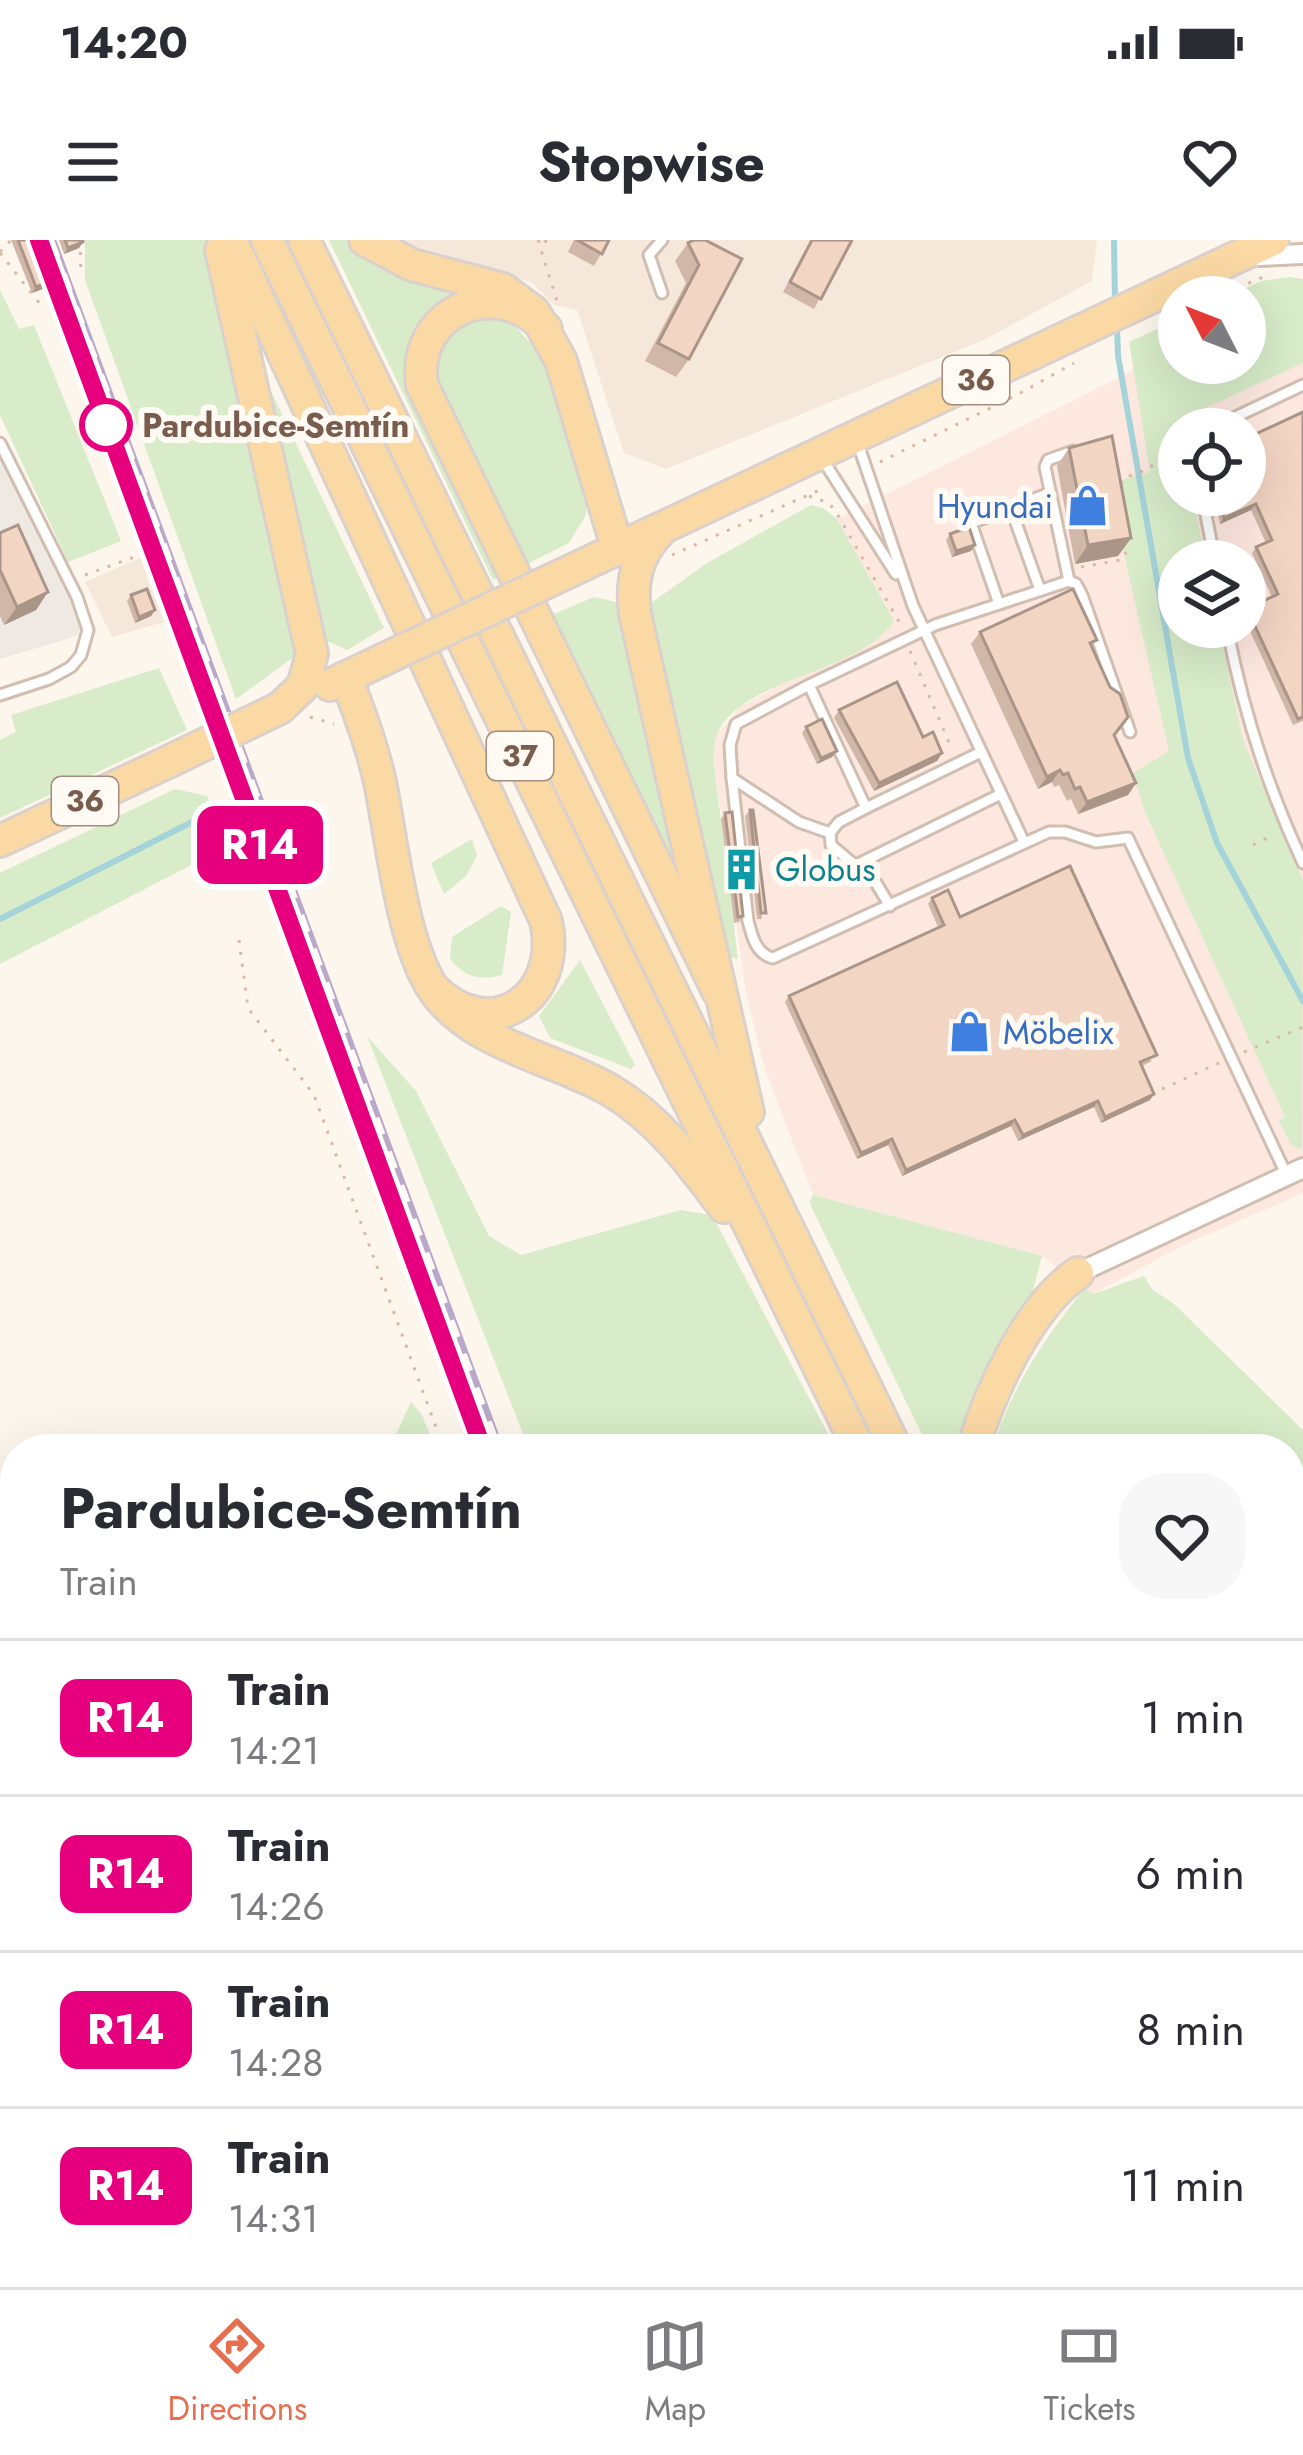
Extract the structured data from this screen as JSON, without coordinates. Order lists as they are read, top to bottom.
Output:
{
  "streets": {
    "main road": ["36", "37"]
  },
  "places": {
    "other": ["Pardubice-Semtín"],
    "shop": ["Hyundai", "Möbelix"],
    "building": ["Globus"]
  },
  "north": "top left",
  "page": {
    "status": "14:20",
    "header": "Stopwise",
    "on_map": "R14",
    "heading": ["Pardubice-Semtín", "Train"],
    "list": [
      {
        "mark": "R14",
        "name": "Train",
        "note": "14:21",
        "value": "1 min"
      },
      {
        "mark": "R14",
        "name": "Train",
        "note": "14:26",
        "value": "6 min"
      },
      {
        "mark": "R14",
        "name": "Train",
        "note": "14:28",
        "value": "8 min"
      },
      {
        "mark": "R14",
        "name": "Train",
        "note": "14:31",
        "value": "11 min"
      }
    ],
    "tabs": ["Directions", "Map", "Tickets"]
  }
}
